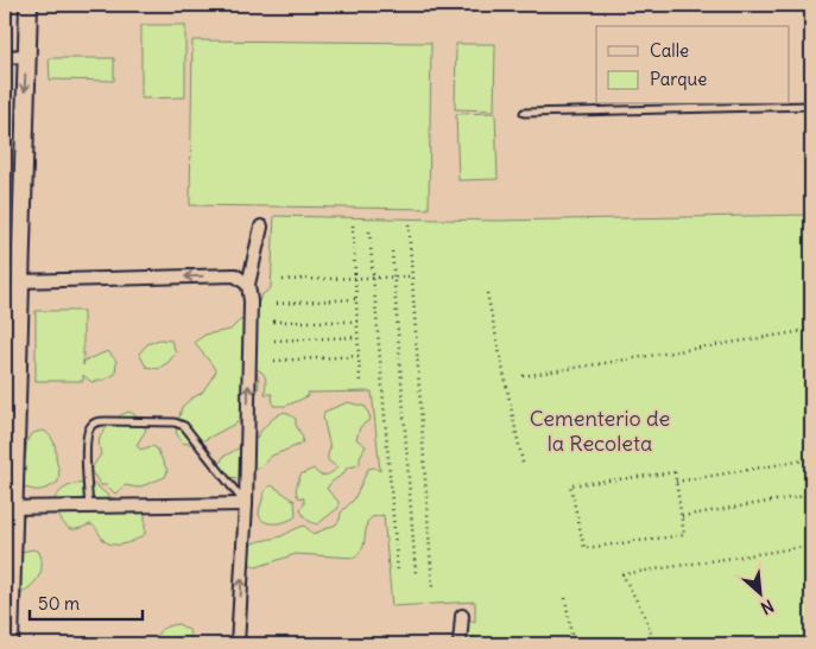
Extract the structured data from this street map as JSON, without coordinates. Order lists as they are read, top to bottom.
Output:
{
  "parks": ["Cementerio de la Recoleta"],
  "legend": ["Calle", "Parque"],
  "scale_bar": "50 m",
  "north": "bottom right"
}
